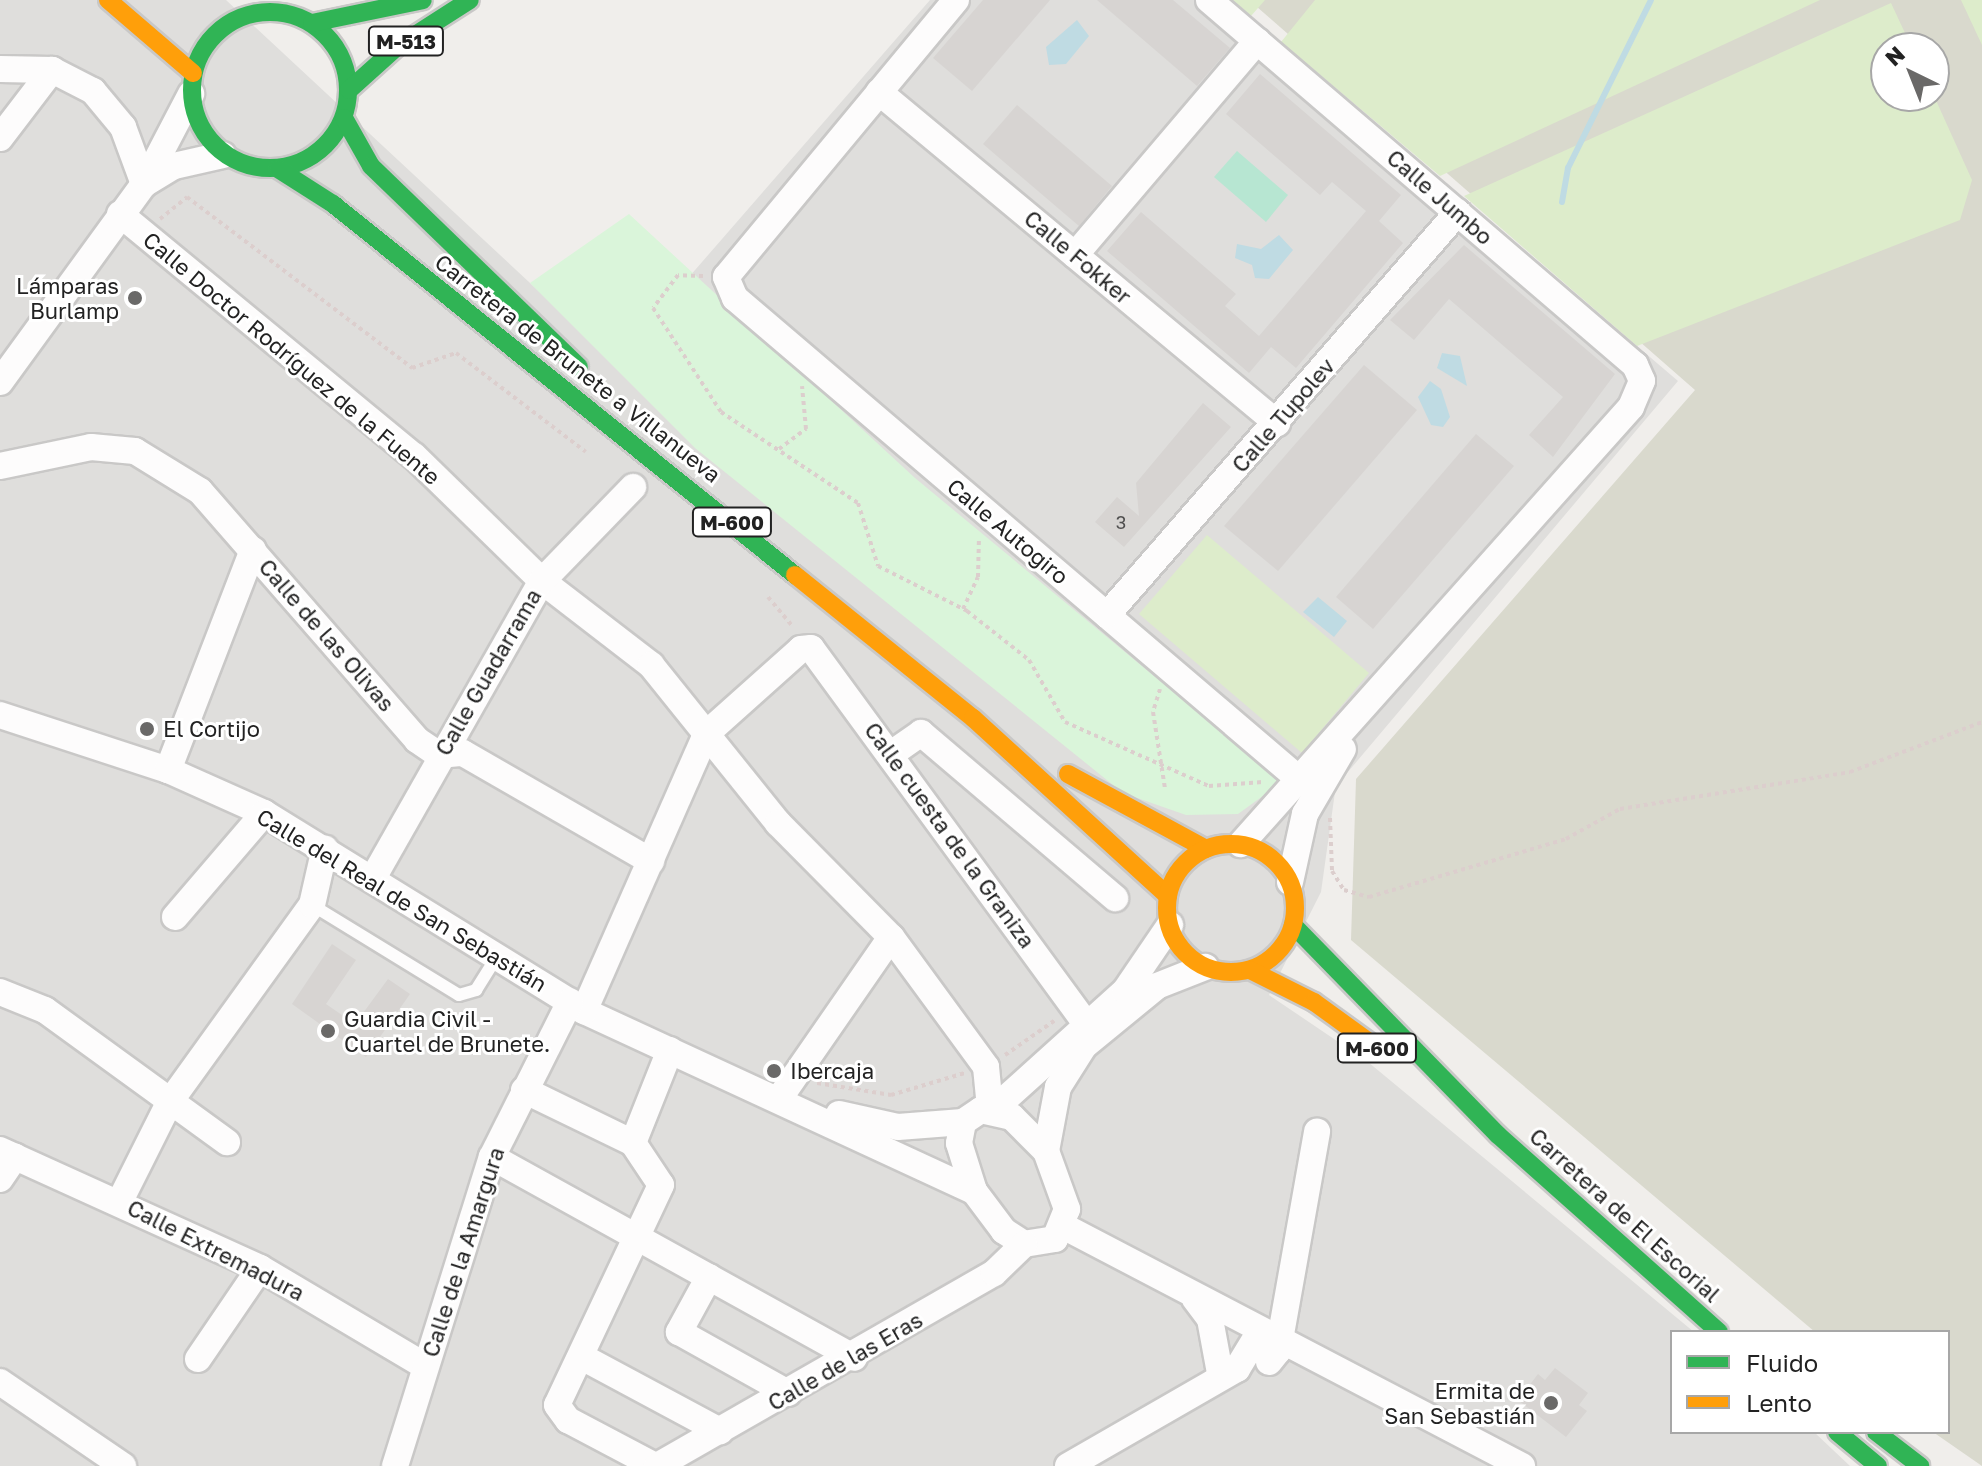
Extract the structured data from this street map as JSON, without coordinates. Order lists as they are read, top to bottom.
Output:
{
  "streets": {
    "main road": [
      "M-513",
      "Carretera de Brunete a Villanueva",
      "M-600",
      "Carretera de El Escorial"
    ],
    "street": [
      "Calle Jumbo",
      "Calle Fokker",
      "Calle Doctor Rodríguez de la Fuente",
      "Calle Tupolev",
      "Calle Autogiro",
      "Calle de las Olivas",
      "Calle Guadarrama",
      "Calle cuesta de la Graniza",
      "Calle del Real de San Sebastián",
      "Calle Extremadura",
      "Calle de la Amargura",
      "Calle de las Eras"
    ]
  },
  "crossings": [
    ["M-513", "Carretera de Brunete a Villanueva"],
    ["M-513", "M-600"],
    ["Calle Jumbo", "Calle Tupolev"],
    ["Calle Fokker", "Calle Tupolev"],
    ["Calle Doctor Rodríguez de la Fuente", "Calle Guadarrama"],
    ["Calle Doctor Rodríguez de la Fuente", "Calle de la Amargura"],
    ["Carretera de Brunete a Villanueva", "M-600"],
    ["Carretera de Brunete a Villanueva", "Carretera de El Escorial"],
    ["Calle Tupolev", "Calle Autogiro"],
    ["M-600", "Carretera de El Escorial"],
    ["Calle de las Olivas", "Calle Guadarrama"],
    ["Calle Guadarrama", "Calle del Real de San Sebastián"],
    ["Calle cuesta de la Graniza", "Calle de la Amargura"],
    ["Calle del Real de San Sebastián", "Calle de la Amargura"],
    ["Calle Extremadura", "Calle de la Amargura"]
  ],
  "places": [
    "Lámparas Burlamp",
    "El Cortijo",
    "Guardia Civil - Cuartel de Brunete.",
    "Ibercaja",
    "Ermita de San Sebastián"
  ],
  "house_numbers": ["3"],
  "legend": ["Fluido", "Lento"],
  "north": "top left"
}
